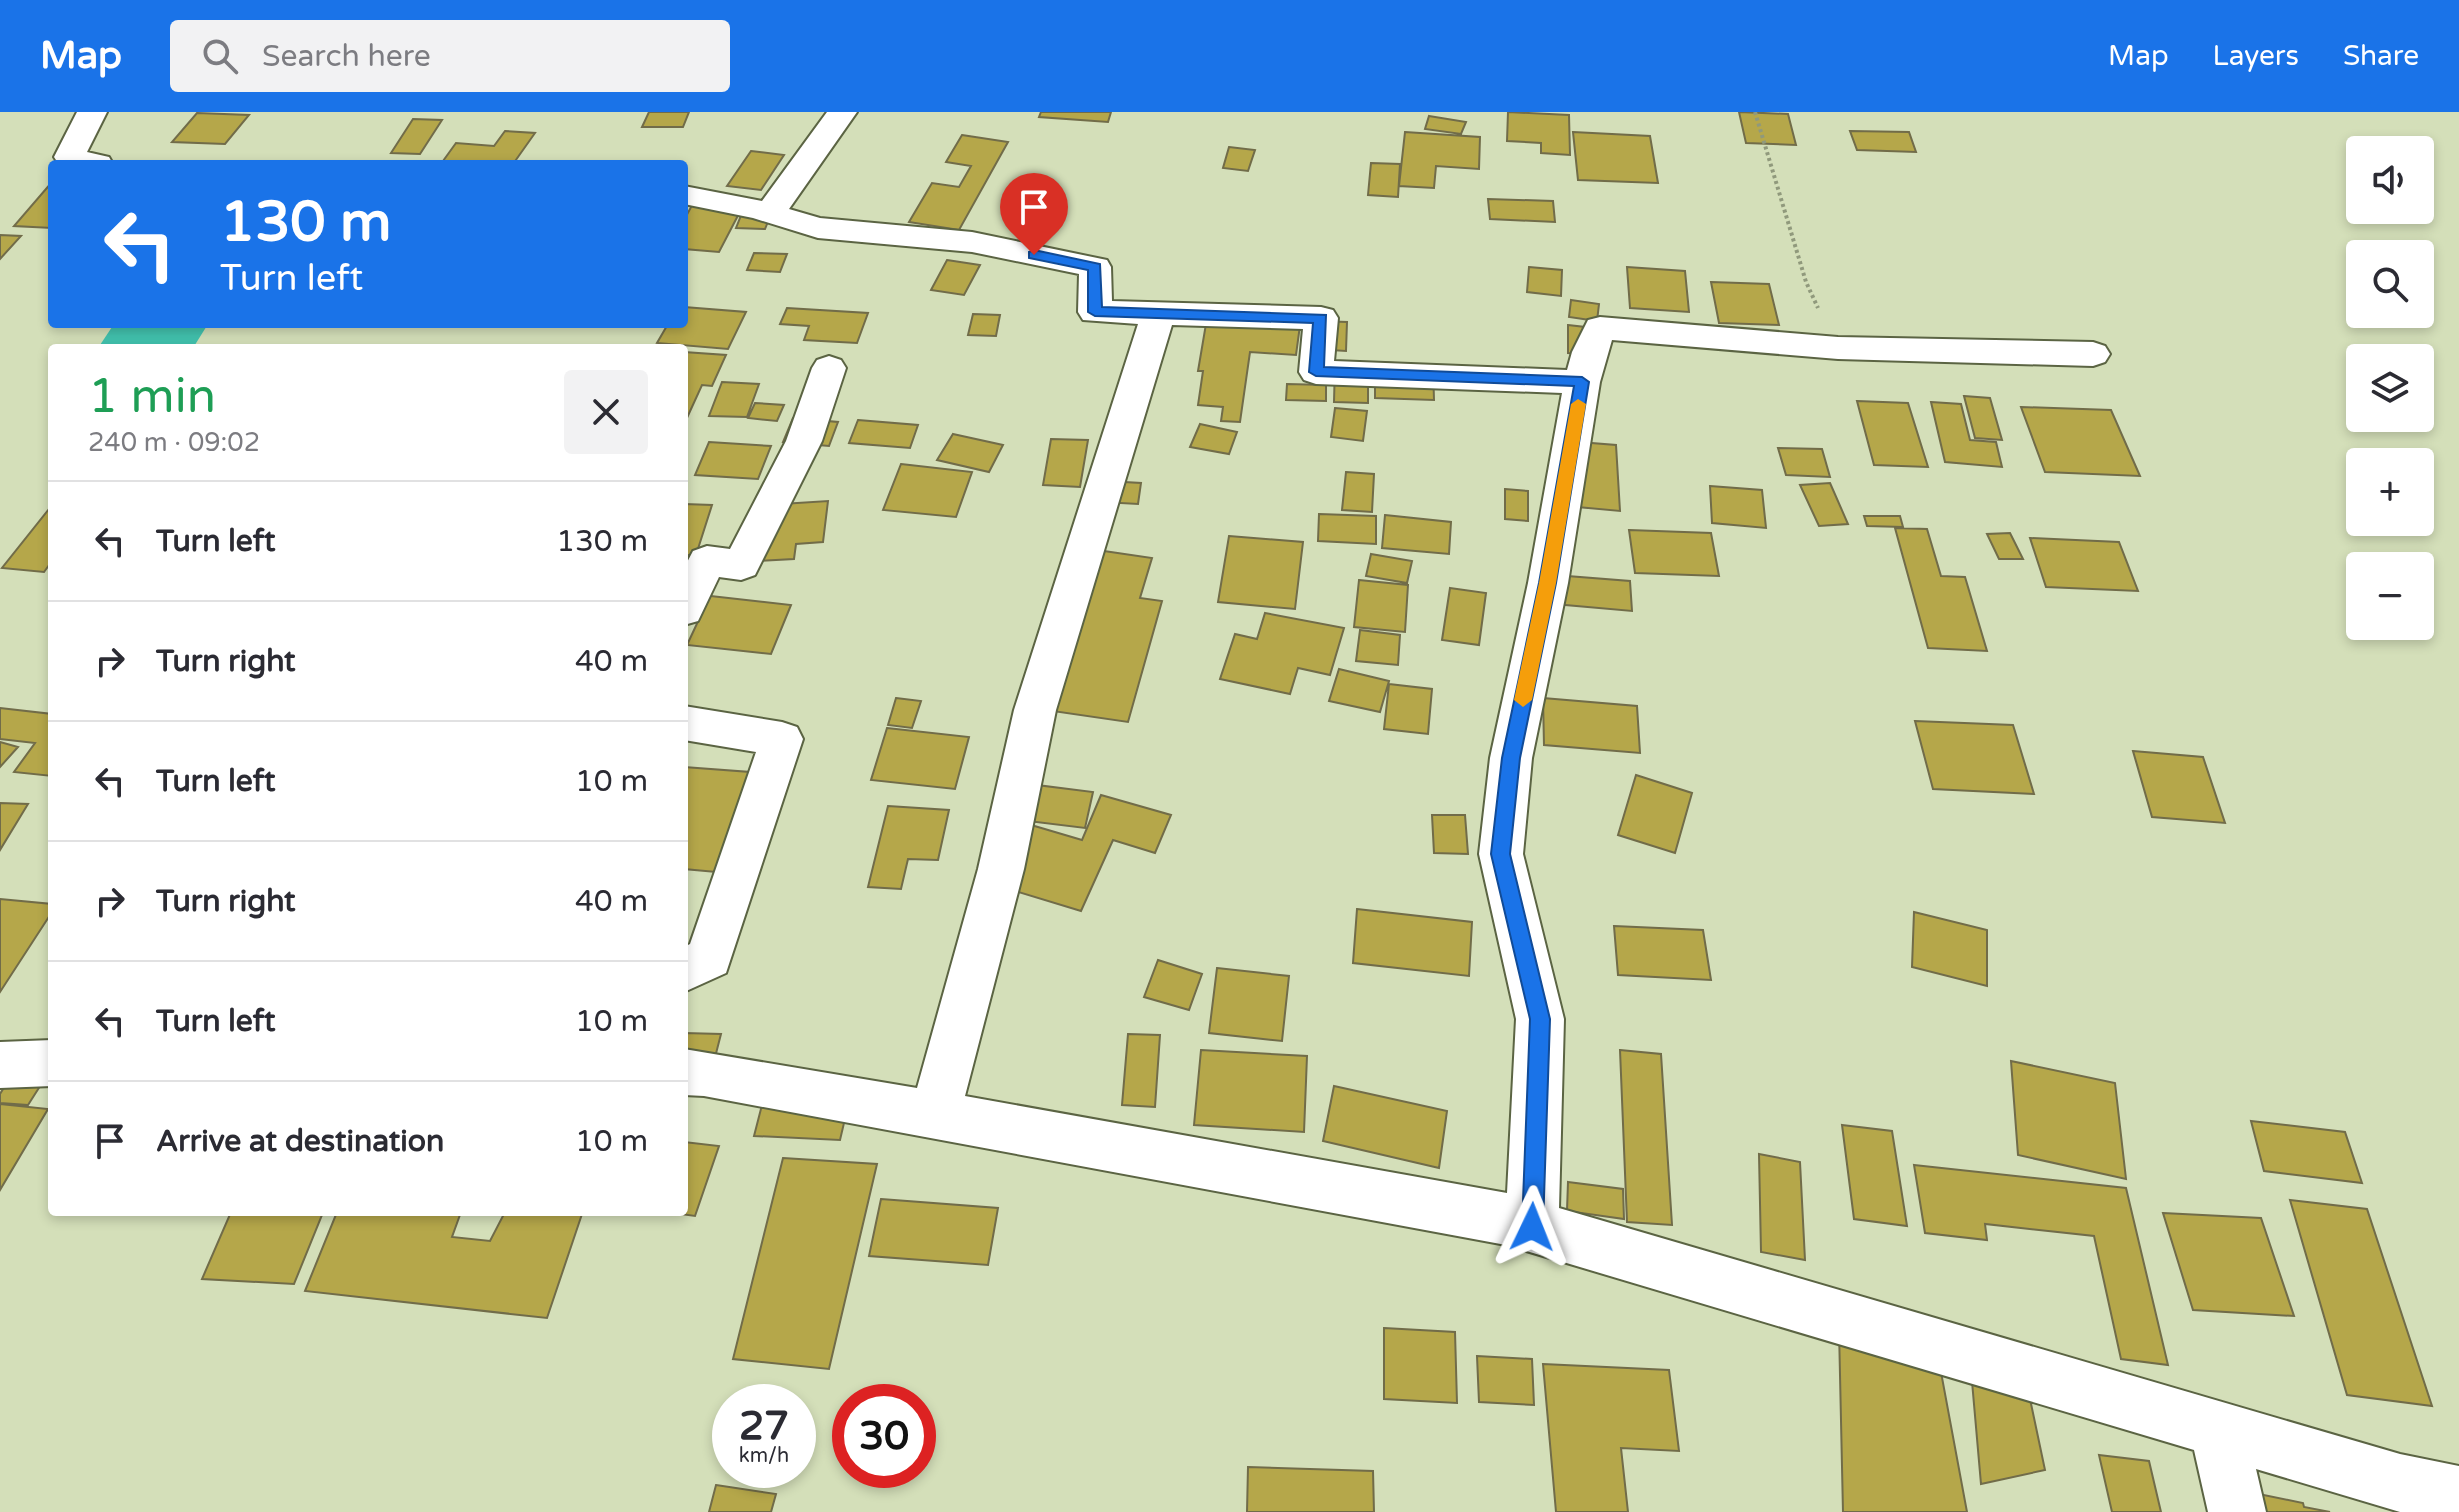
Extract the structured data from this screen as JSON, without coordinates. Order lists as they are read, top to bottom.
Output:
{
  "page": {
    "header": "Map",
    "search": "Search here",
    "nav": ["Map", "Layers", "Share"],
    "map_buttons": ["+", "−"],
    "turn": ["130 m", "Turn left"],
    "heading": ["1 min", "240 m · 09:02"],
    "list": [
      {
        "name": "Turn left",
        "value": "130 m"
      },
      {
        "name": "Turn right",
        "value": "40 m"
      },
      {
        "name": "Turn left",
        "value": "10 m"
      },
      {
        "name": "Turn right",
        "value": "40 m"
      },
      {
        "name": "Turn left",
        "value": "10 m"
      },
      {
        "name": "Arrive at destination",
        "value": "10 m"
      }
    ],
    "speed": "27 km/h",
    "limit": "30"
  }
}
